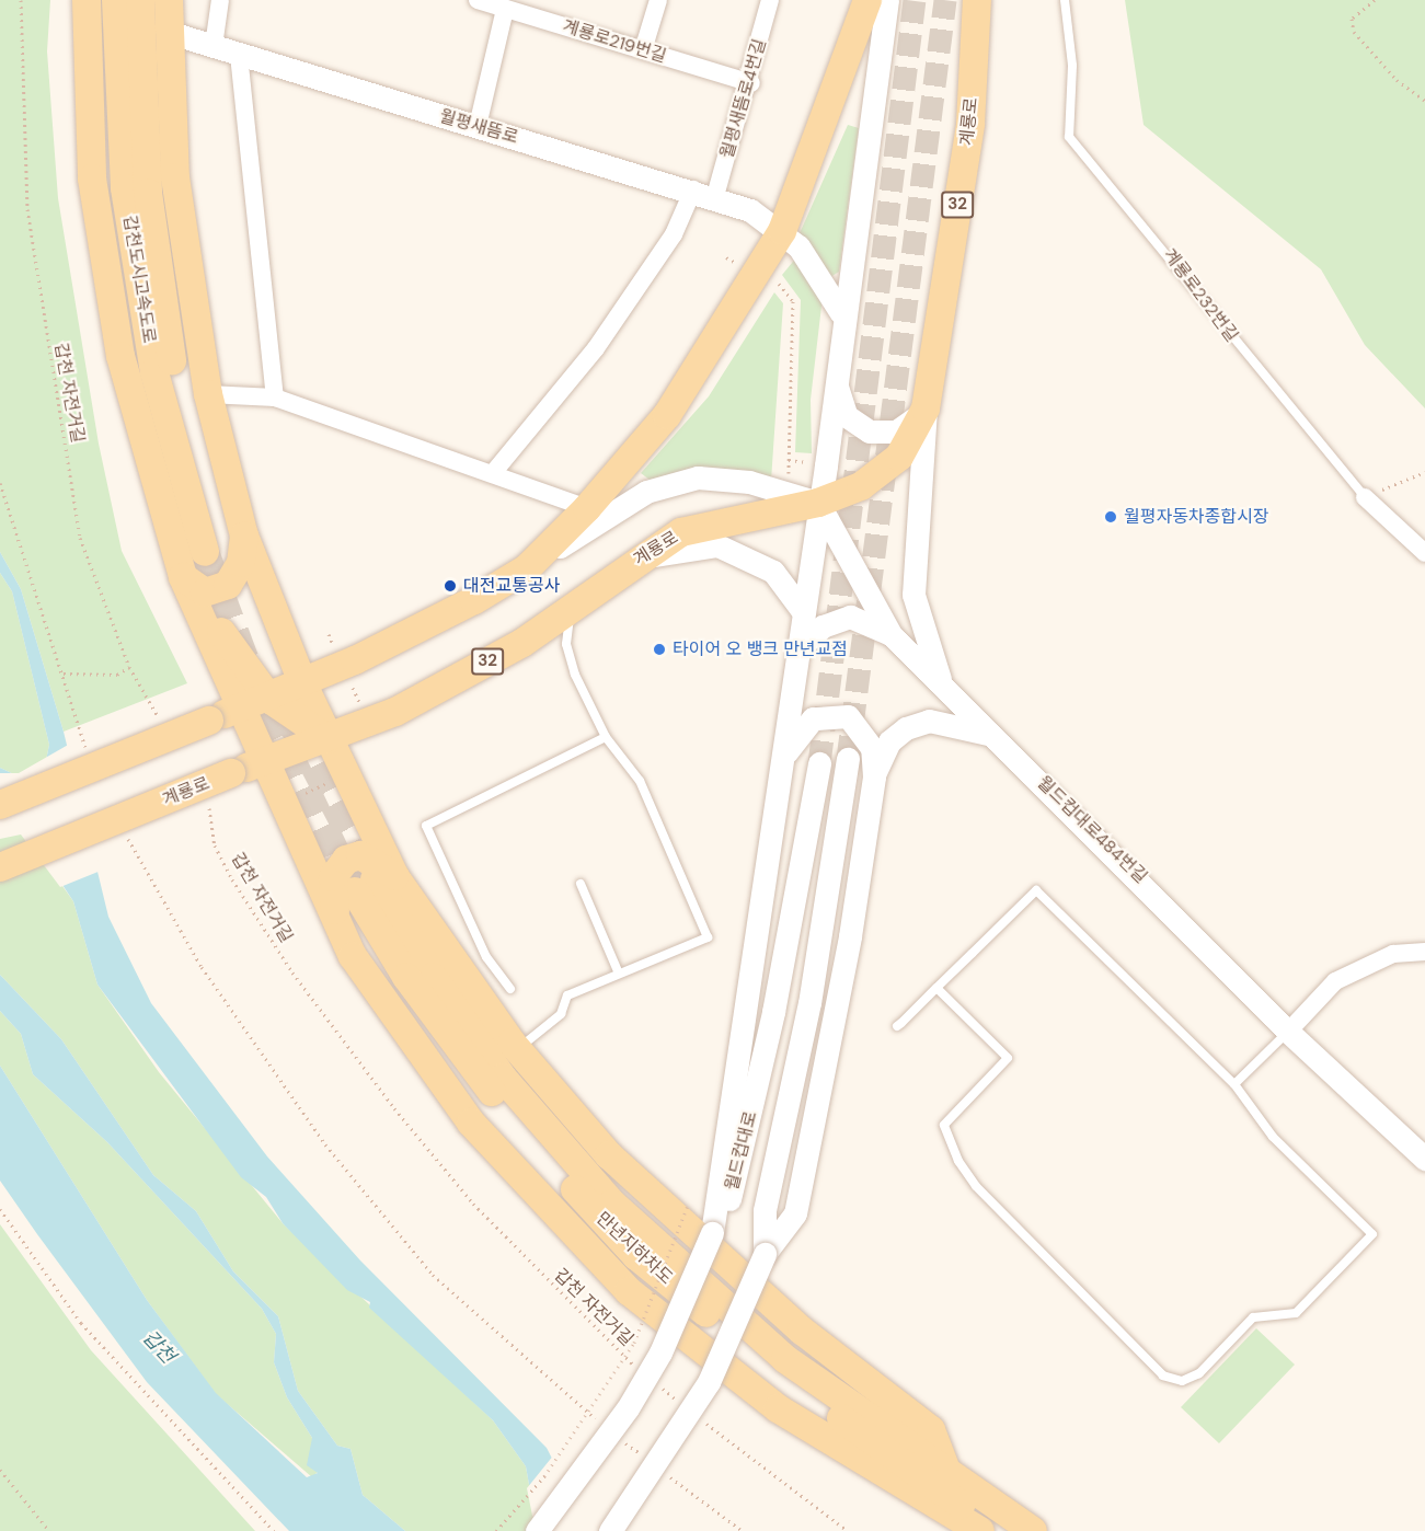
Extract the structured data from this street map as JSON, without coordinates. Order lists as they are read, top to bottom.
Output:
{
  "streets": {
    "main road": [
      "계룡로",
      "32",
      "갑천도시고속도로",
      "만년지하차도"
    ],
    "street": [
      "계룡로219번길",
      "월평새뜸로4번길",
      "월평새뜸로",
      "계룡로232번길",
      "월드컵대로484번길",
      "월드컵대로"
    ],
    "path": ["갑천 자전거길"]
  },
  "crossings": [
    ["계룡로219번길", "월평새뜸로4번길"],
    ["월평새뜸로4번길", "월평새뜸로"]
  ],
  "water": ["갑천"],
  "places": ["월평자동차종합시장", "대전교통공사", "타이어 오 뱅크 만년교점"]
}
